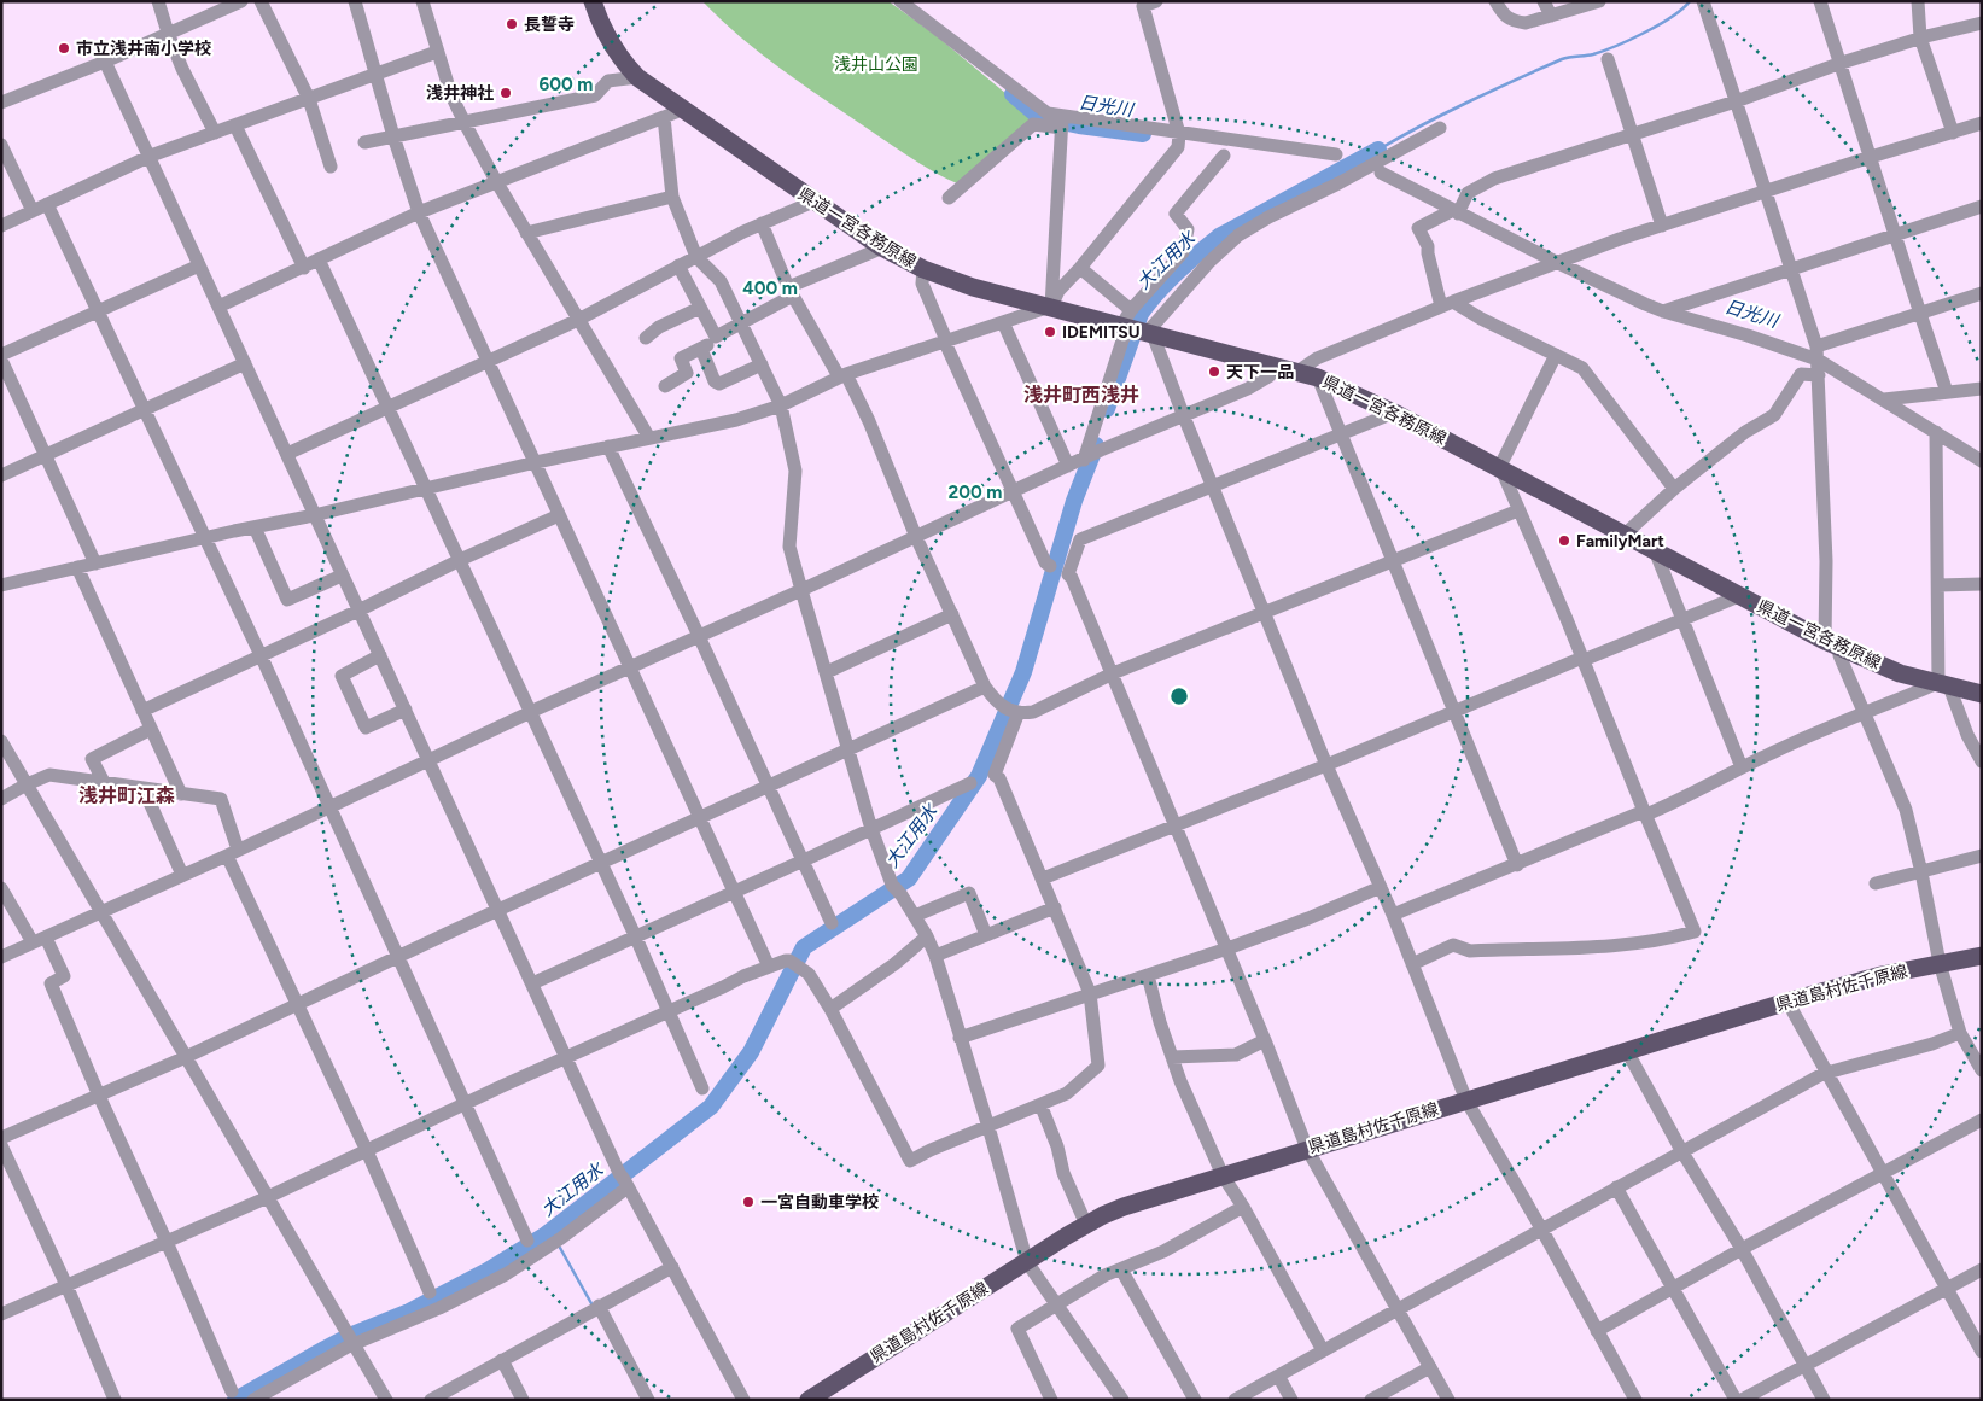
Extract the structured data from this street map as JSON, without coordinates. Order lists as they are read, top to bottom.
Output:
{
  "streets": {
    "main road": ["県道一宮各務原線", "県道島村佐千原線"]
  },
  "districts": ["浅井町西浅井", "浅井町江森"],
  "water": ["日光川", "大江用水"],
  "parks": ["浅井山公園"],
  "places": [
    "長誓寺",
    "市立浅井南小学校",
    "浅井神社",
    "IDEMITSU",
    "天下一品",
    "FamilyMart",
    "一宮自動車学校"
  ],
  "rings": ["600 m", "400 m", "200 m"]
}
